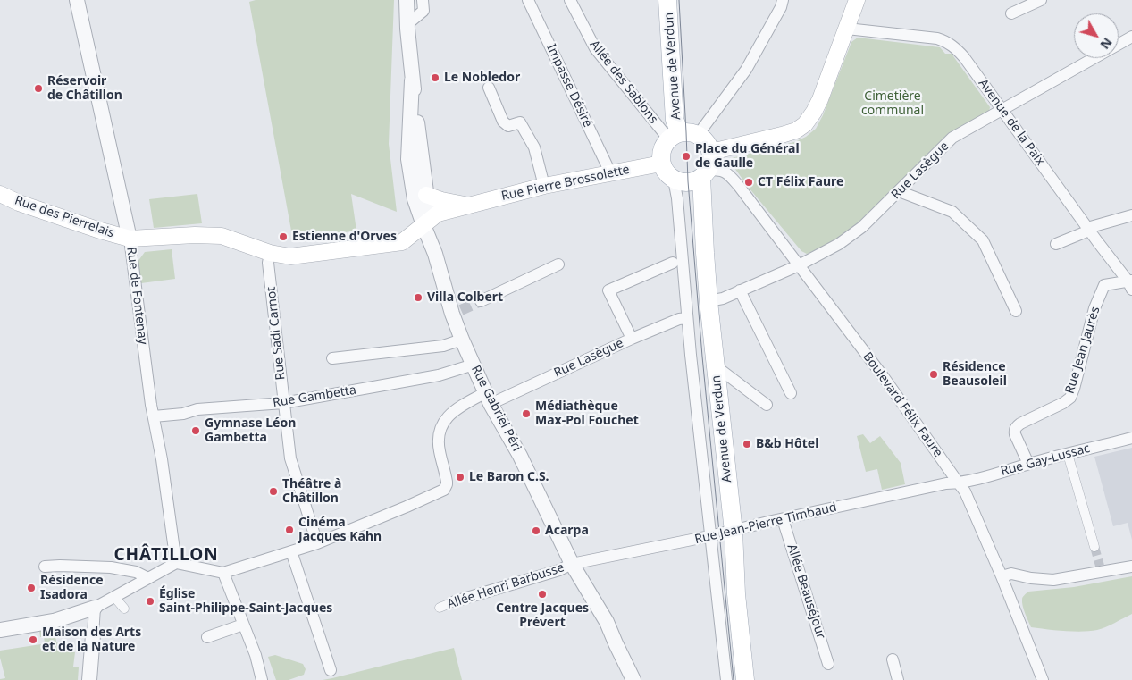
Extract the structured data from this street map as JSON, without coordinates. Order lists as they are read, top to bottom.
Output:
{
  "streets": {
    "main road": ["Avenue de Verdun", "Rue Pierre Brossolette", "Rue des Pierrelais"],
    "street": [
      "Allée des Sablons",
      "Impasse Désiré",
      "Avenue de la Paix",
      "Rue Lasègue",
      "Rue de Fontenay",
      "Rue Sadi Carnot",
      "Rue Jean Jaurès",
      "Rue Gambetta",
      "Boulevard Félix Faure",
      "Rue Gabriel Péri",
      "Rue Gay-Lussac",
      "Rue Jean-Pierre Timbaud",
      "Allée Henri Barbusse",
      "Allée Beauséjour"
    ]
  },
  "crossings": [
    ["Avenue de Verdun", "Allée des Sablons"],
    ["Avenue de Verdun", "Rue Lasègue"],
    ["Avenue de Verdun", "Rue Pierre Brossolette"],
    ["Avenue de Verdun", "Boulevard Félix Faure"],
    ["Avenue de Verdun", "Rue Jean-Pierre Timbaud"],
    ["Allée des Sablons", "Rue Pierre Brossolette"],
    ["Allée des Sablons", "Boulevard Félix Faure"],
    ["Impasse Désiré", "Rue Pierre Brossolette"],
    ["Avenue de la Paix", "Rue Lasègue"],
    ["Avenue de la Paix", "Rue Jean Jaurès"],
    ["Rue Lasègue", "Rue Sadi Carnot"],
    ["Rue Lasègue", "Boulevard Félix Faure"],
    ["Rue Lasègue", "Rue Gabriel Péri"],
    ["Rue Pierre Brossolette", "Rue des Pierrelais"],
    ["Rue Pierre Brossolette", "Rue Sadi Carnot"],
    ["Rue Pierre Brossolette", "Boulevard Félix Faure"],
    ["Rue Pierre Brossolette", "Rue Gabriel Péri"],
    ["Rue des Pierrelais", "Rue de Fontenay"],
    ["Rue des Pierrelais", "Rue Sadi Carnot"],
    ["Rue de Fontenay", "Rue Gambetta"],
    ["Rue Sadi Carnot", "Rue Gambetta"],
    ["Rue Jean Jaurès", "Rue Gay-Lussac"],
    ["Rue Gambetta", "Rue Gabriel Péri"],
    ["Boulevard Félix Faure", "Rue Gay-Lussac"],
    ["Boulevard Félix Faure", "Rue Jean-Pierre Timbaud"],
    ["Rue Gabriel Péri", "Rue Jean-Pierre Timbaud"],
    ["Rue Gabriel Péri", "Allée Henri Barbusse"],
    ["Rue Gay-Lussac", "Rue Jean-Pierre Timbaud"],
    ["Rue Jean-Pierre Timbaud", "Allée Henri Barbusse"],
    ["Rue Jean-Pierre Timbaud", "Allée Beauséjour"]
  ],
  "districts": ["CHÂTILLON"],
  "parks": ["Cimetière communal"],
  "places": [
    "Le Nobledor",
    "Réservoir de Châtillon",
    "Place du Général de Gaulle",
    "CT Félix Faure",
    "Estienne d'Orves",
    "Villa Colbert",
    "Résidence Beausoleil",
    "Médiathèque Max-Pol Fouchet",
    "Gymnase Léon Gambetta",
    "B&b Hôtel",
    "Le Baron C.S.",
    "Théâtre à Châtillon",
    "Cinéma Jacques Kahn",
    "Acarpa",
    "Résidence Isadora",
    "Centre Jacques Prévert",
    "Église Saint-Philippe-Saint-Jacques",
    "Maison des Arts et de la Nature"
  ],
  "north": "bottom right"
}
